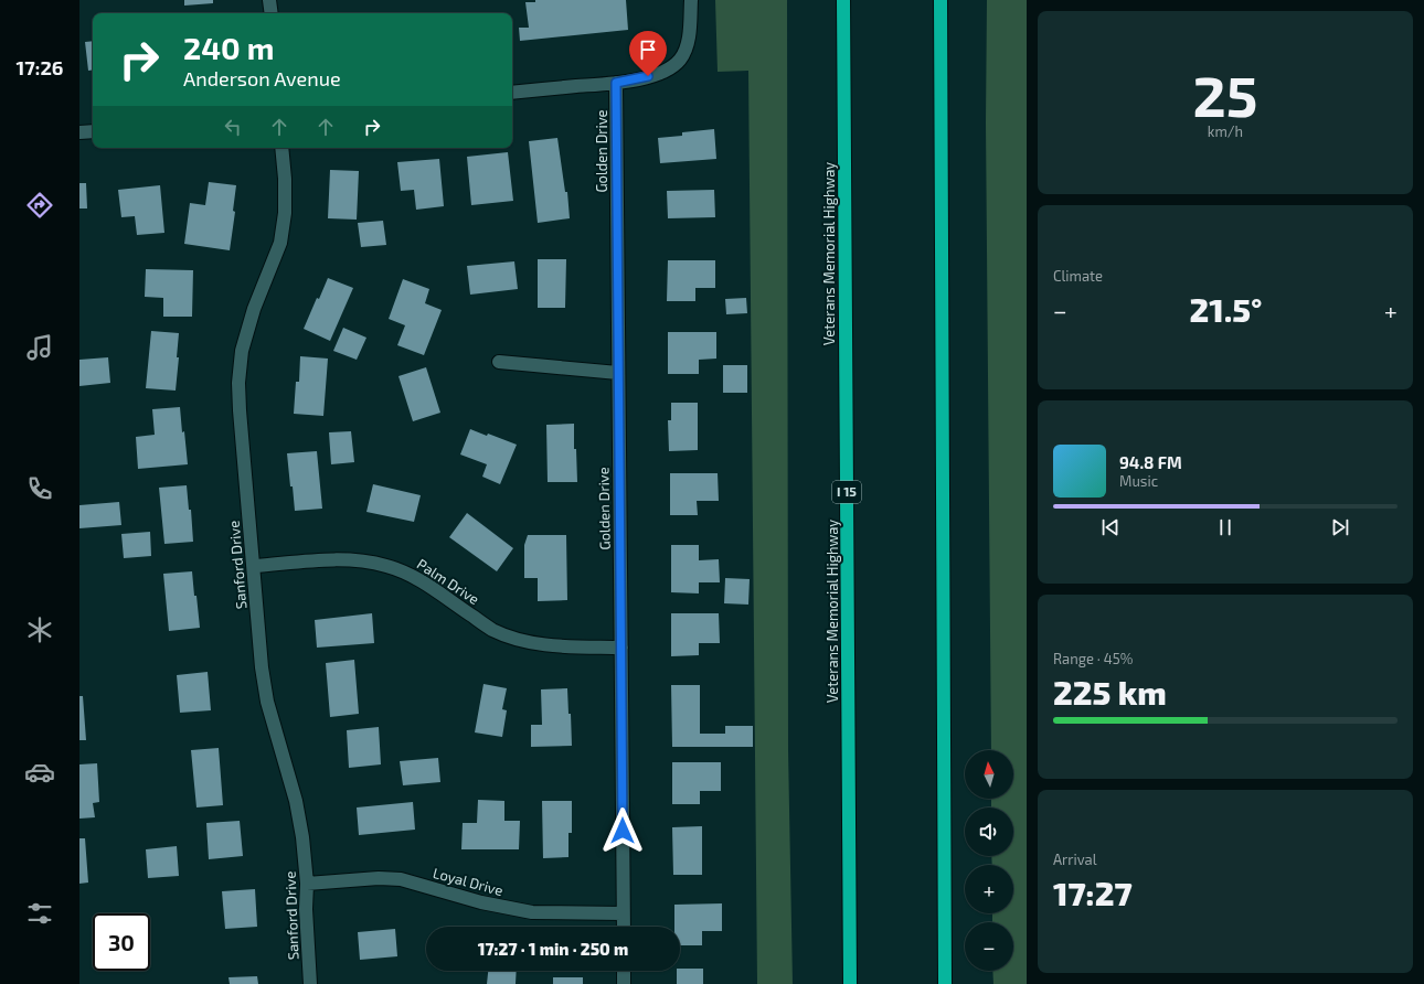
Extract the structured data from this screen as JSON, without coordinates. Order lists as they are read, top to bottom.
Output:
{
  "streets": {
    "highway": ["Veterans Memorial Highway", "I 15"],
    "street": [
      "Golden Drive",
      "Sanford Drive",
      "Palm Drive",
      "Loyal Drive"
    ]
  },
  "crossings": [
    ["Golden Drive", "Palm Drive"],
    ["Golden Drive", "Loyal Drive"],
    ["Sanford Drive", "Palm Drive"],
    ["Sanford Drive", "Loyal Drive"]
  ],
  "north": "top",
  "page": {
    "tabs": "17:26",
    "tile": [
      ["25", "km/h"],
      "Climate",
      ["Range · 45%", "225 km"],
      ["Arrival", "17:27"]
    ],
    "turn": ["240 m", "Anderson Avenue"],
    "heat": ["−", "21.5°", "+"],
    "song": ["94.8 FM", "Music"],
    "map_buttons": ["+", "−"],
    "limit": "30",
    "trip": "17:27 · 1 min · 250 m"
  }
}
